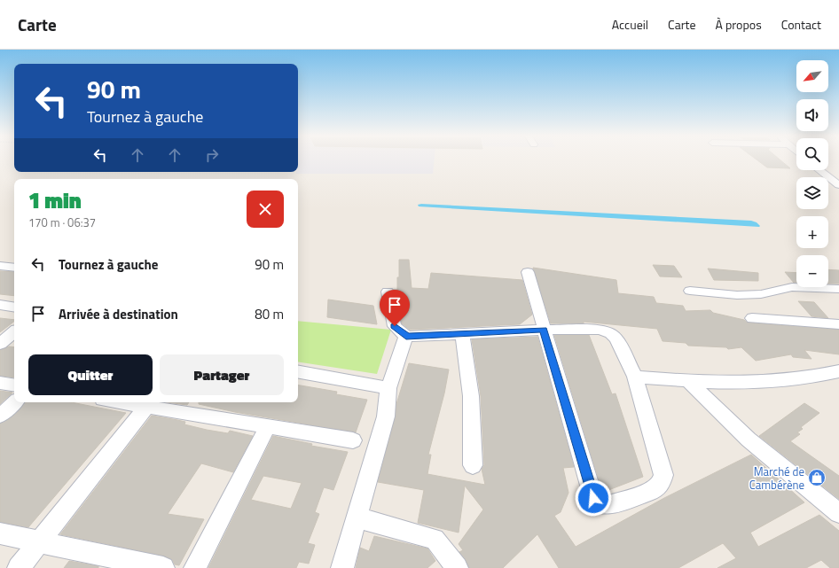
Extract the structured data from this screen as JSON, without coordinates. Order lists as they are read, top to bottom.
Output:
{
  "places": {
    "shop": ["Marché de Cambérène"]
  },
  "north": "bottom left",
  "page": {
    "header": "Carte",
    "nav": [
      "Accueil",
      "Carte",
      "À propos",
      "Contact"
    ],
    "map_buttons": ["+", "−"],
    "turn": ["90 m", "Tournez à gauche"],
    "heading": ["1 min", "170 m · 06:37"],
    "list": [
      {
        "name": "Tournez à gauche",
        "value": "90 m"
      },
      {
        "name": "Arrivée à destination",
        "value": "80 m"
      }
    ],
    "buttons": ["Quitter", "Partager"]
  }
}
